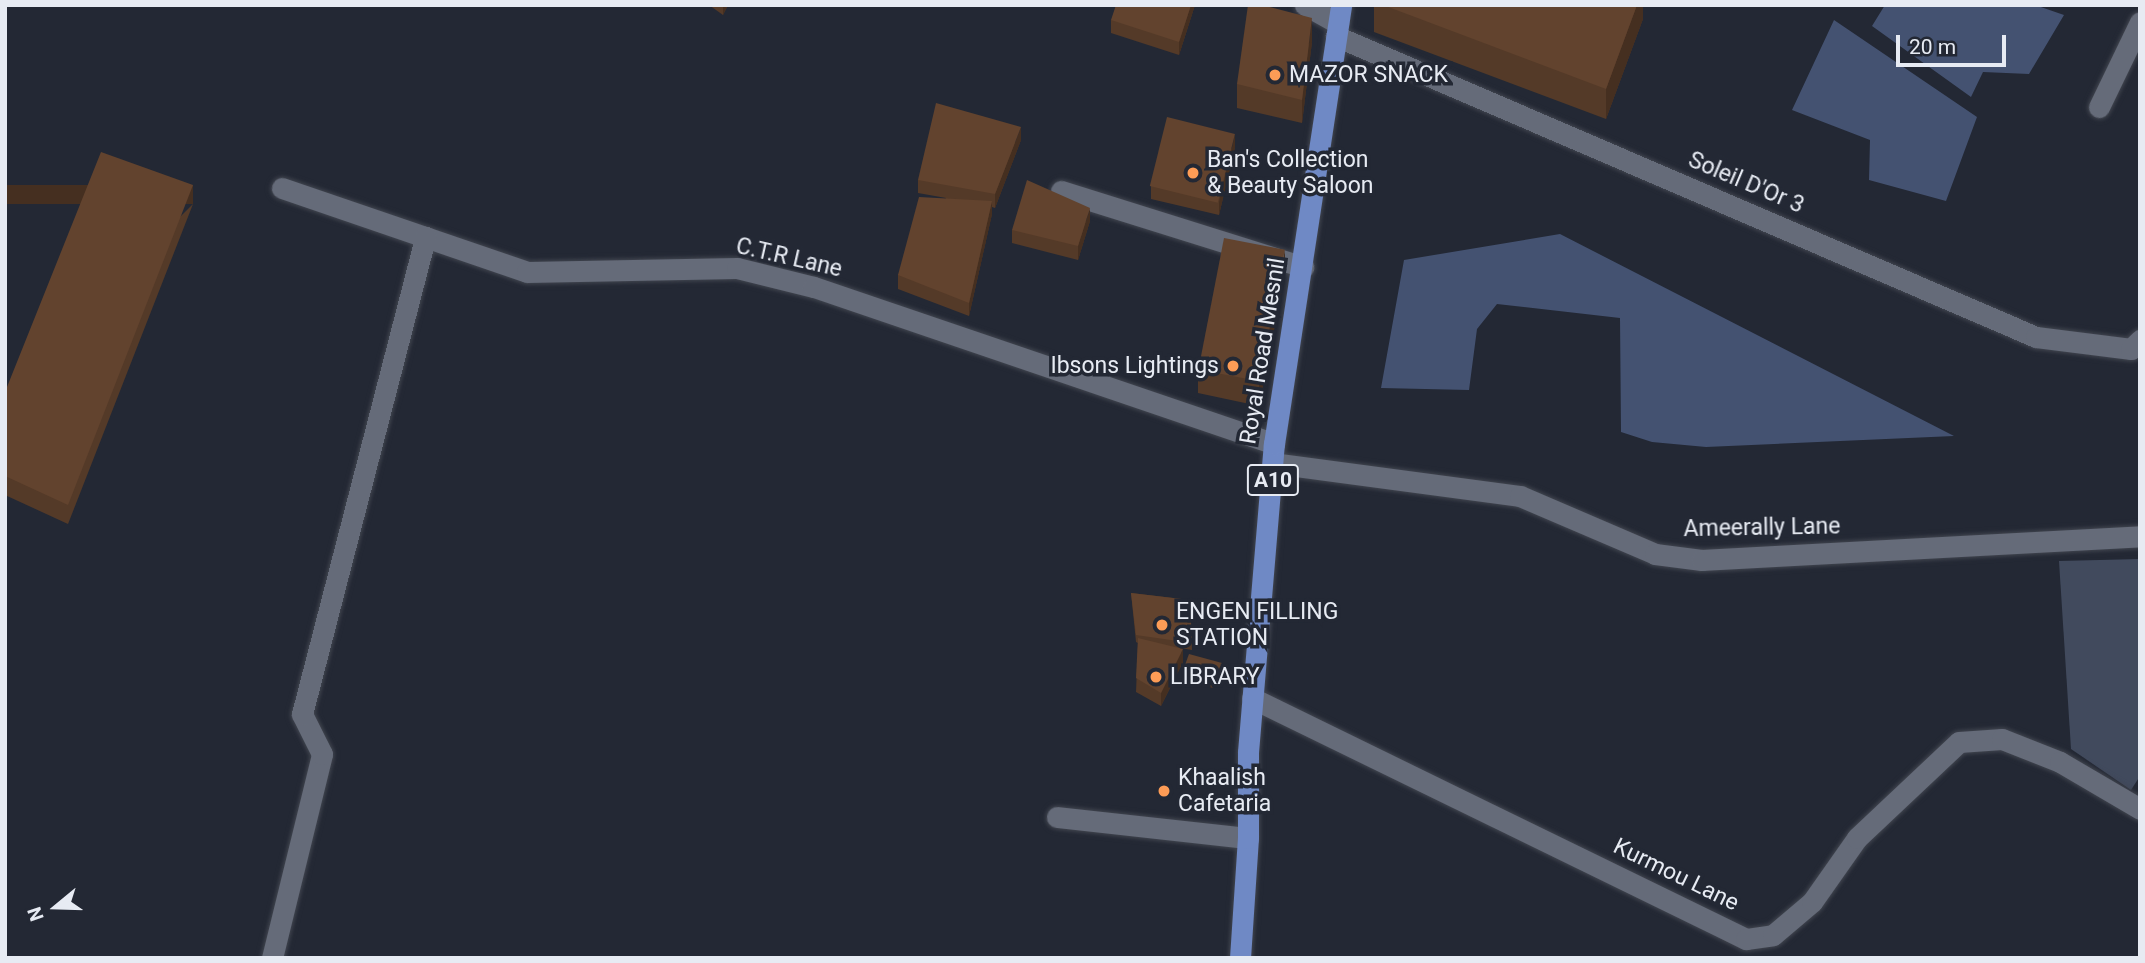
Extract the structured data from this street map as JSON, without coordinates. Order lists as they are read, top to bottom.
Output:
{
  "streets": {
    "main road": ["Royal Road Mesnil", "A10"],
    "street": [
      "Soleil D'Or 3",
      "C.T.R Lane",
      "Ameerally Lane",
      "Kurmou Lane"
    ]
  },
  "crossings": [
    ["Soleil D'Or 3", "Royal Road Mesnil"],
    ["C.T.R Lane", "Royal Road Mesnil"],
    ["C.T.R Lane", "Ameerally Lane"],
    ["Royal Road Mesnil", "Ameerally Lane"],
    ["Royal Road Mesnil", "Kurmou Lane"]
  ],
  "places": [
    "MAZOR SNACK",
    "Ban's Collection & Beauty Saloon",
    "Ibsons Lightings",
    "ENGEN FILLING STATION",
    "LIBRARY",
    "Khaalish Cafetaria"
  ],
  "scale_bar": "20 m",
  "north": "left"
}
